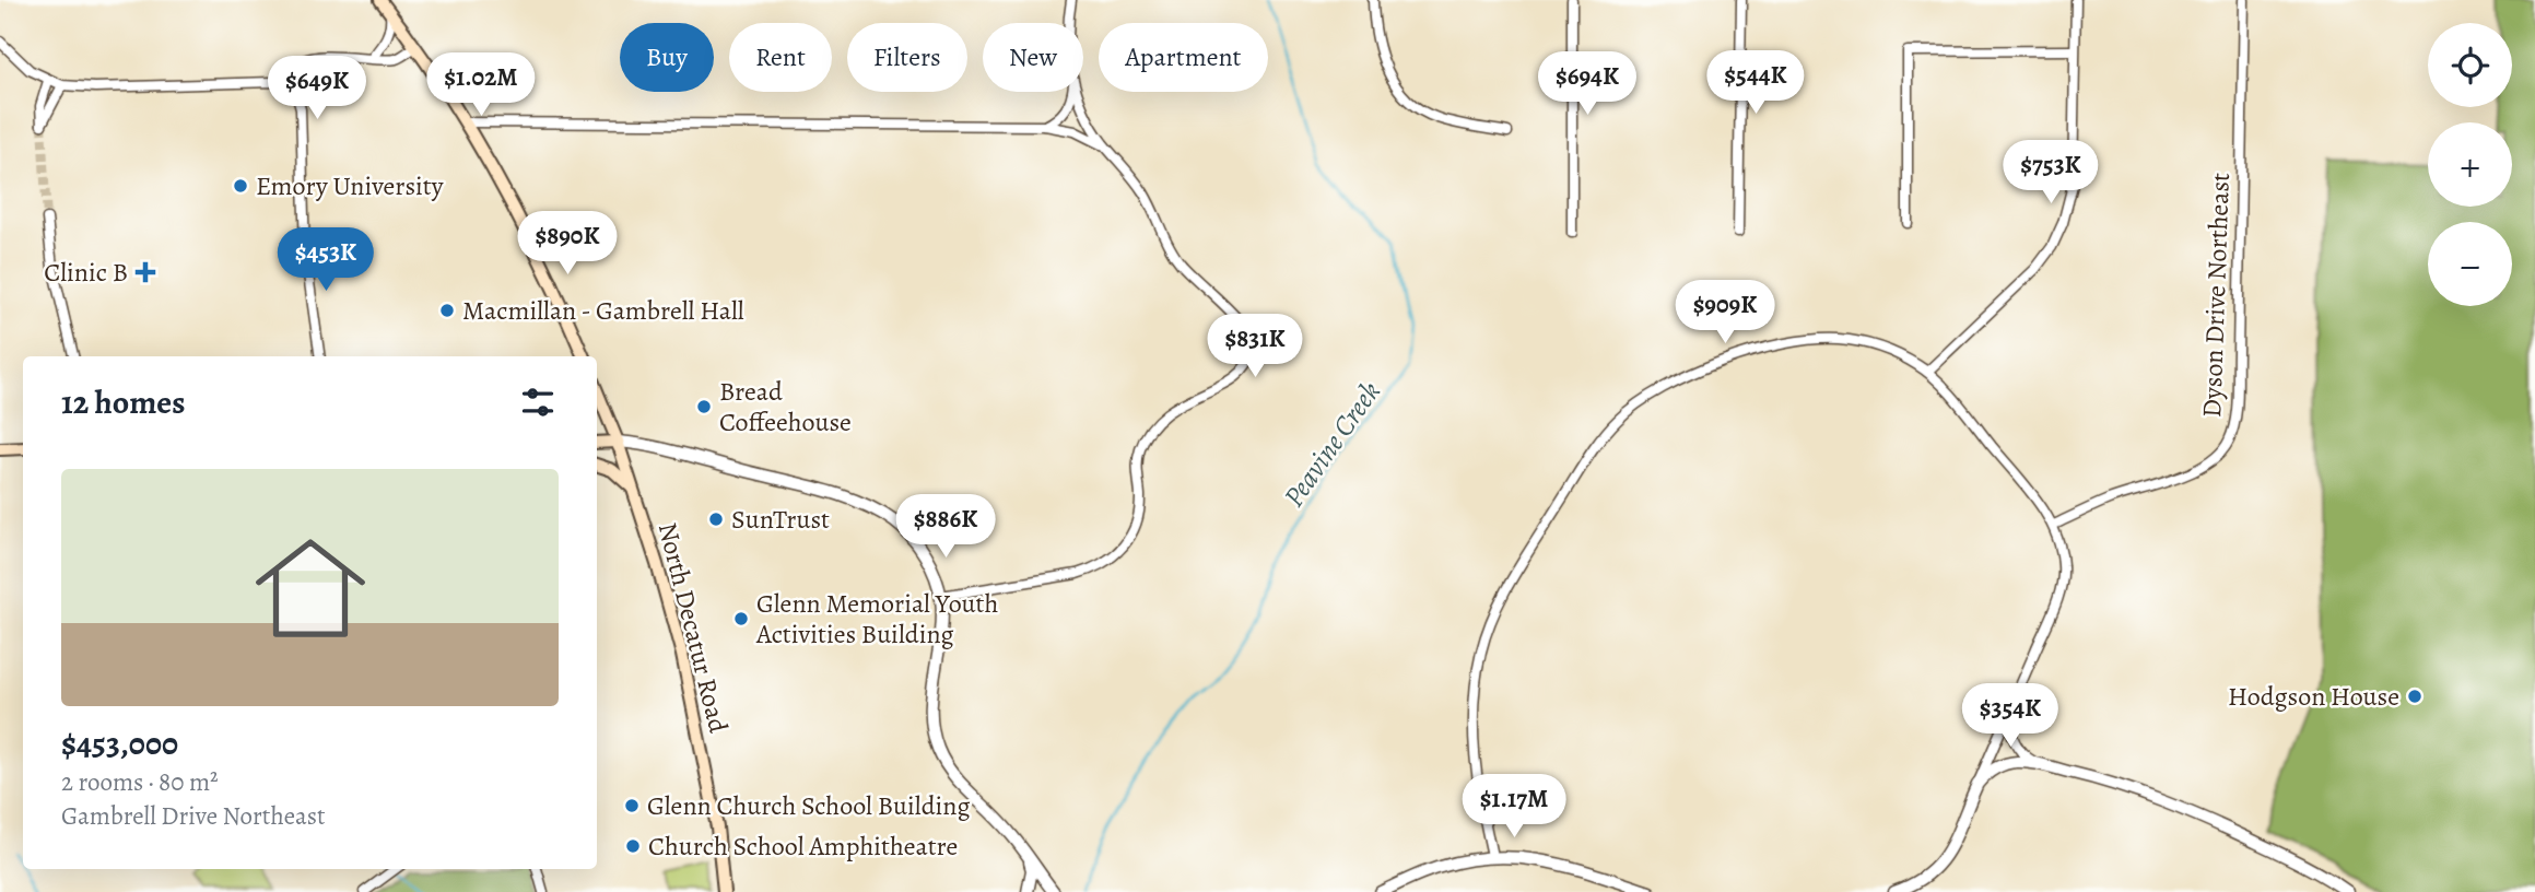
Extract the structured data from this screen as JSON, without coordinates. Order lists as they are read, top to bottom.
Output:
{
  "streets": {
    "main road": ["North Decatur Road"],
    "street": ["Dyson Drive Northeast"]
  },
  "water": ["Peavine Creek"],
  "places": {
    "other": [
      "Emory University",
      "Macmillan - Gambrell Hall",
      "Bread Coffeehouse",
      "SunTrust",
      "Glenn Memorial Youth Activities Building",
      "Hodgson House",
      "Glenn Church School Building",
      "Church School Amphitheatre"
    ],
    "health": ["Clinic B"]
  },
  "page": {
    "map_buttons": ["+", "−"],
    "chip": [
      "Buy",
      "Rent",
      "Filters",
      "New",
      "Apartment"
    ],
    "price": [
      "$544K",
      "$694K",
      "$1.02M",
      "$649K",
      "$753K",
      "$890K",
      "$453K",
      "$909K",
      "$831K",
      "$886K",
      "$354K",
      "$1.17M"
    ],
    "heading": "12 homes",
    "list": [
      {
        "name": "$453,000",
        "note": "2 rooms · 80 m² · Gambrell Drive Northeast"
      }
    ]
  }
}
